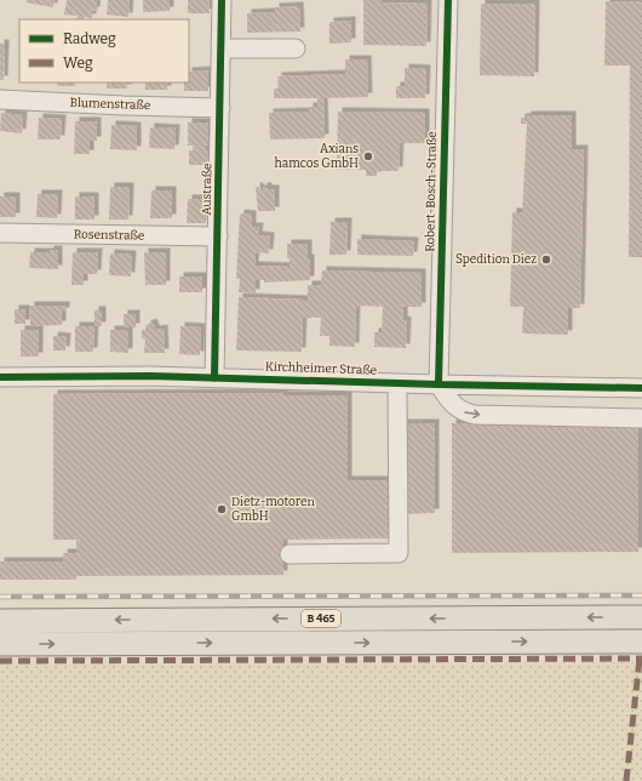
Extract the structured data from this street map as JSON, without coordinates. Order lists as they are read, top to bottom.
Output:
{
  "streets": {
    "main road": ["B 465"],
    "street": [
      "Blumenstraße",
      "Austraße",
      "Robert-Bosch-Straße",
      "Rosenstraße",
      "Kirchheimer Straße"
    ]
  },
  "crossings": [
    ["Blumenstraße", "Austraße"],
    ["Austraße", "Rosenstraße"],
    ["Austraße", "Kirchheimer Straße"],
    ["Robert-Bosch-Straße", "Kirchheimer Straße"]
  ],
  "places": ["Axians hamcos GmbH", "Spedition Diez", "Dietz‐motoren GmbH"],
  "legend": ["Radweg", "Weg"]
}
